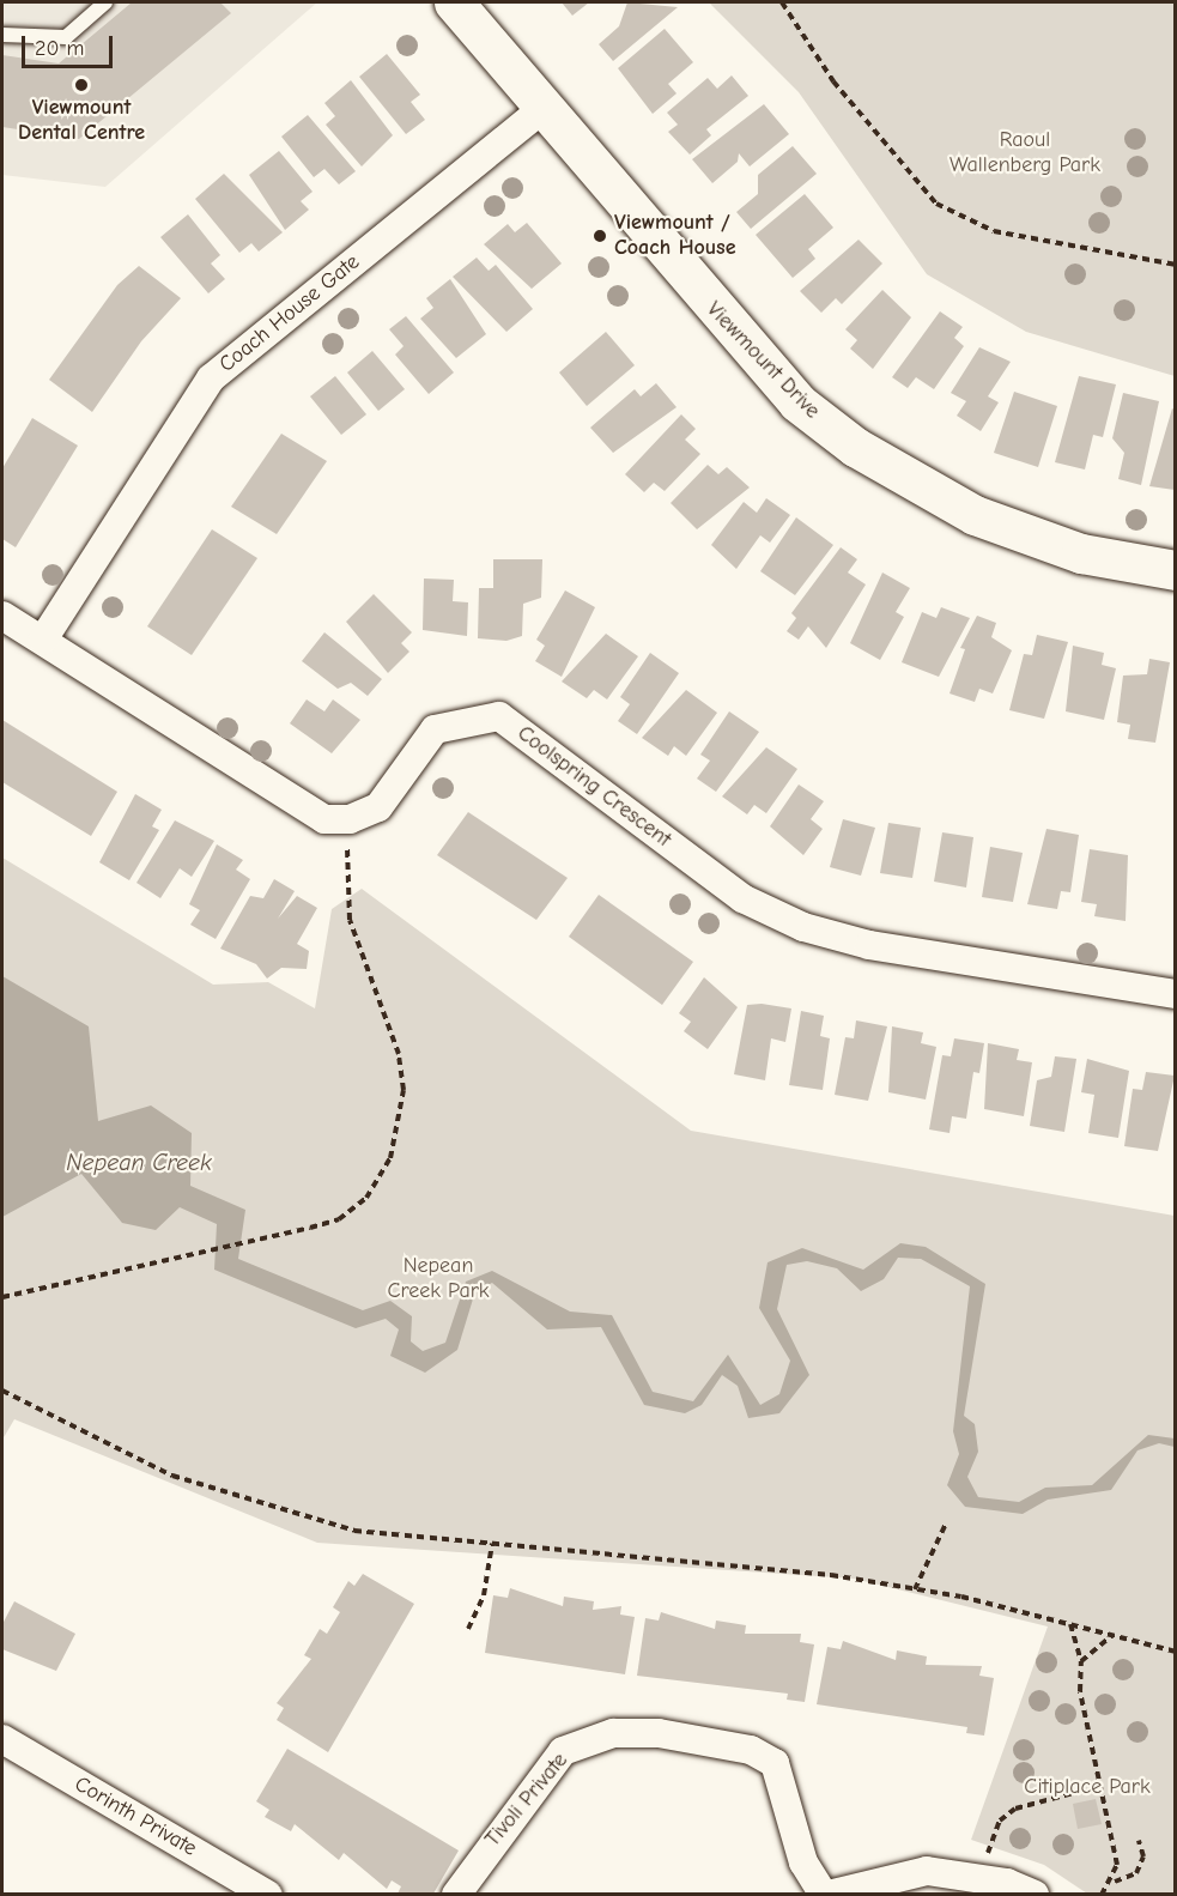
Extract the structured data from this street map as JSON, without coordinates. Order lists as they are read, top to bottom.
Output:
{
  "streets": {
    "street": [
      "Coach House Gate",
      "Viewmount Drive",
      "Coolspring Crescent",
      "Tivoli Private",
      "Corinth Private"
    ]
  },
  "crossings": [
    ["Coach House Gate", "Viewmount Drive"]
  ],
  "water": ["Nepean Creek"],
  "parks": ["Raoul Wallenberg Park", "Nepean Creek Park", "Citiplace Park"],
  "places": ["Viewmount Dental Centre", "Viewmount / Coach House"],
  "scale_bar": "20 m"
}
